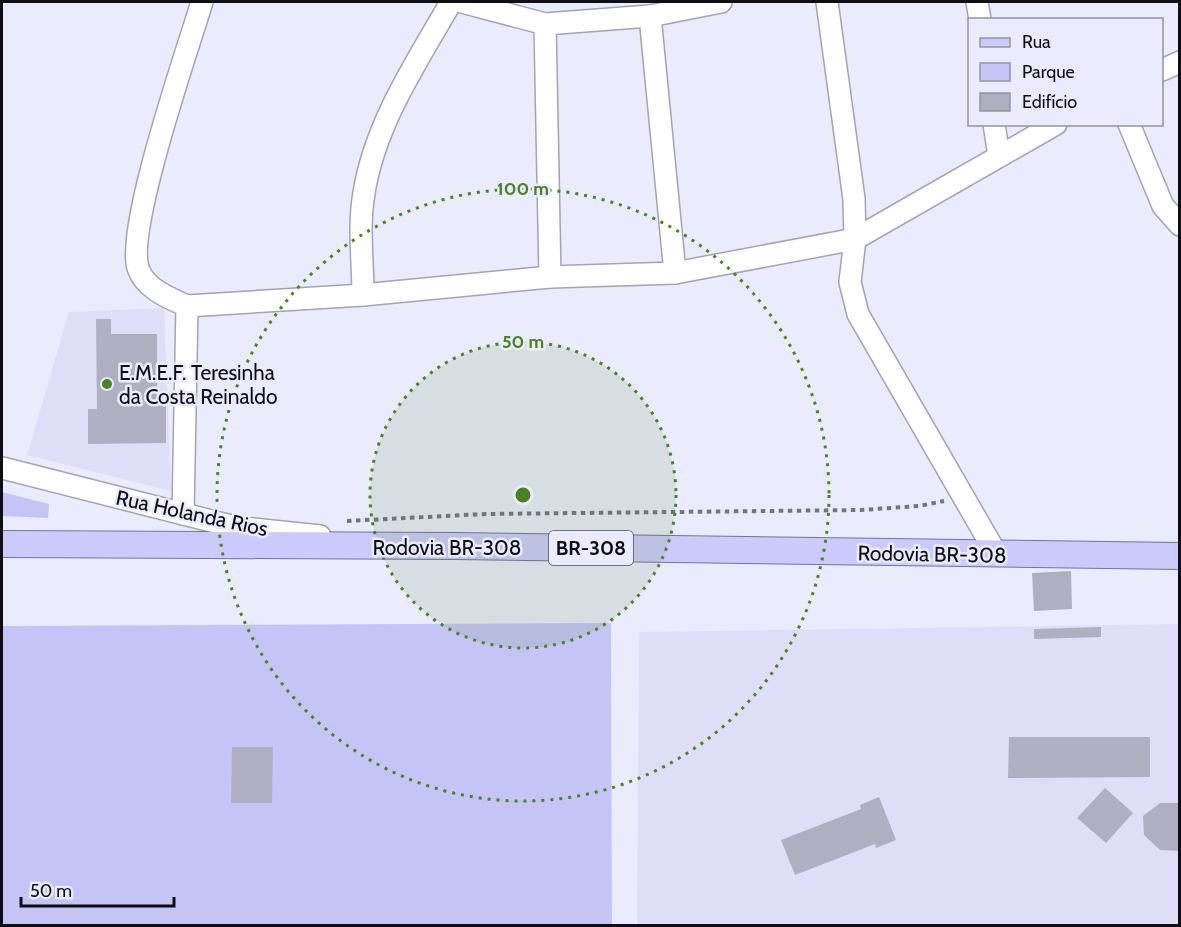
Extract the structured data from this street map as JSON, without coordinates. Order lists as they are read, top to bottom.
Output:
{
  "streets": {
    "main road": ["Rodovia BR-308", "BR-308"],
    "street": ["Rua Holanda Rios"]
  },
  "crossings": [
    ["Rua Holanda Rios", "Rodovia BR-308"]
  ],
  "places": ["E.M.E.F. Teresinha da Costa Reinaldo"],
  "legend": ["Rua", "Parque", "Edifício"],
  "scale_bar": "50 m",
  "rings": ["100 m", "50 m"]
}
